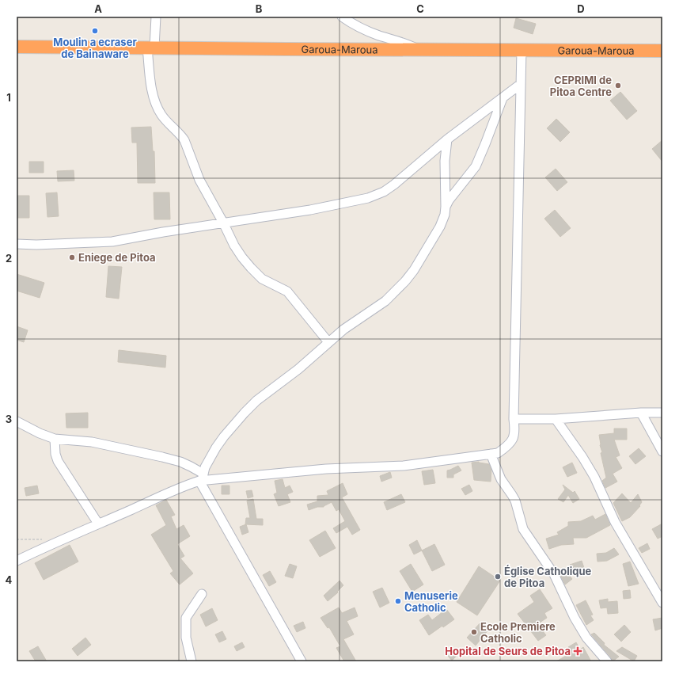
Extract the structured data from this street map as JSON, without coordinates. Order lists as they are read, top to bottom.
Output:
{
  "streets": {
    "highway": ["Garoua-Maroua"]
  },
  "places": {
    "other": [
      "Moulin a ecraser de Bainaware",
      "CEPRIMI de Pitoa Centre",
      "Eniege de Pitoa",
      "Église Catholique de Pitoa",
      "Menuserie Catholic",
      "Ecole Premiere Catholic"
    ],
    "health": ["Hopital de Seurs de Pitoa"]
  },
  "grid": {
    "columns": [
      "A",
      "B",
      "C",
      "D"
    ],
    "rows": [
      "1",
      "2",
      "3",
      "4"
    ]
  }
}
